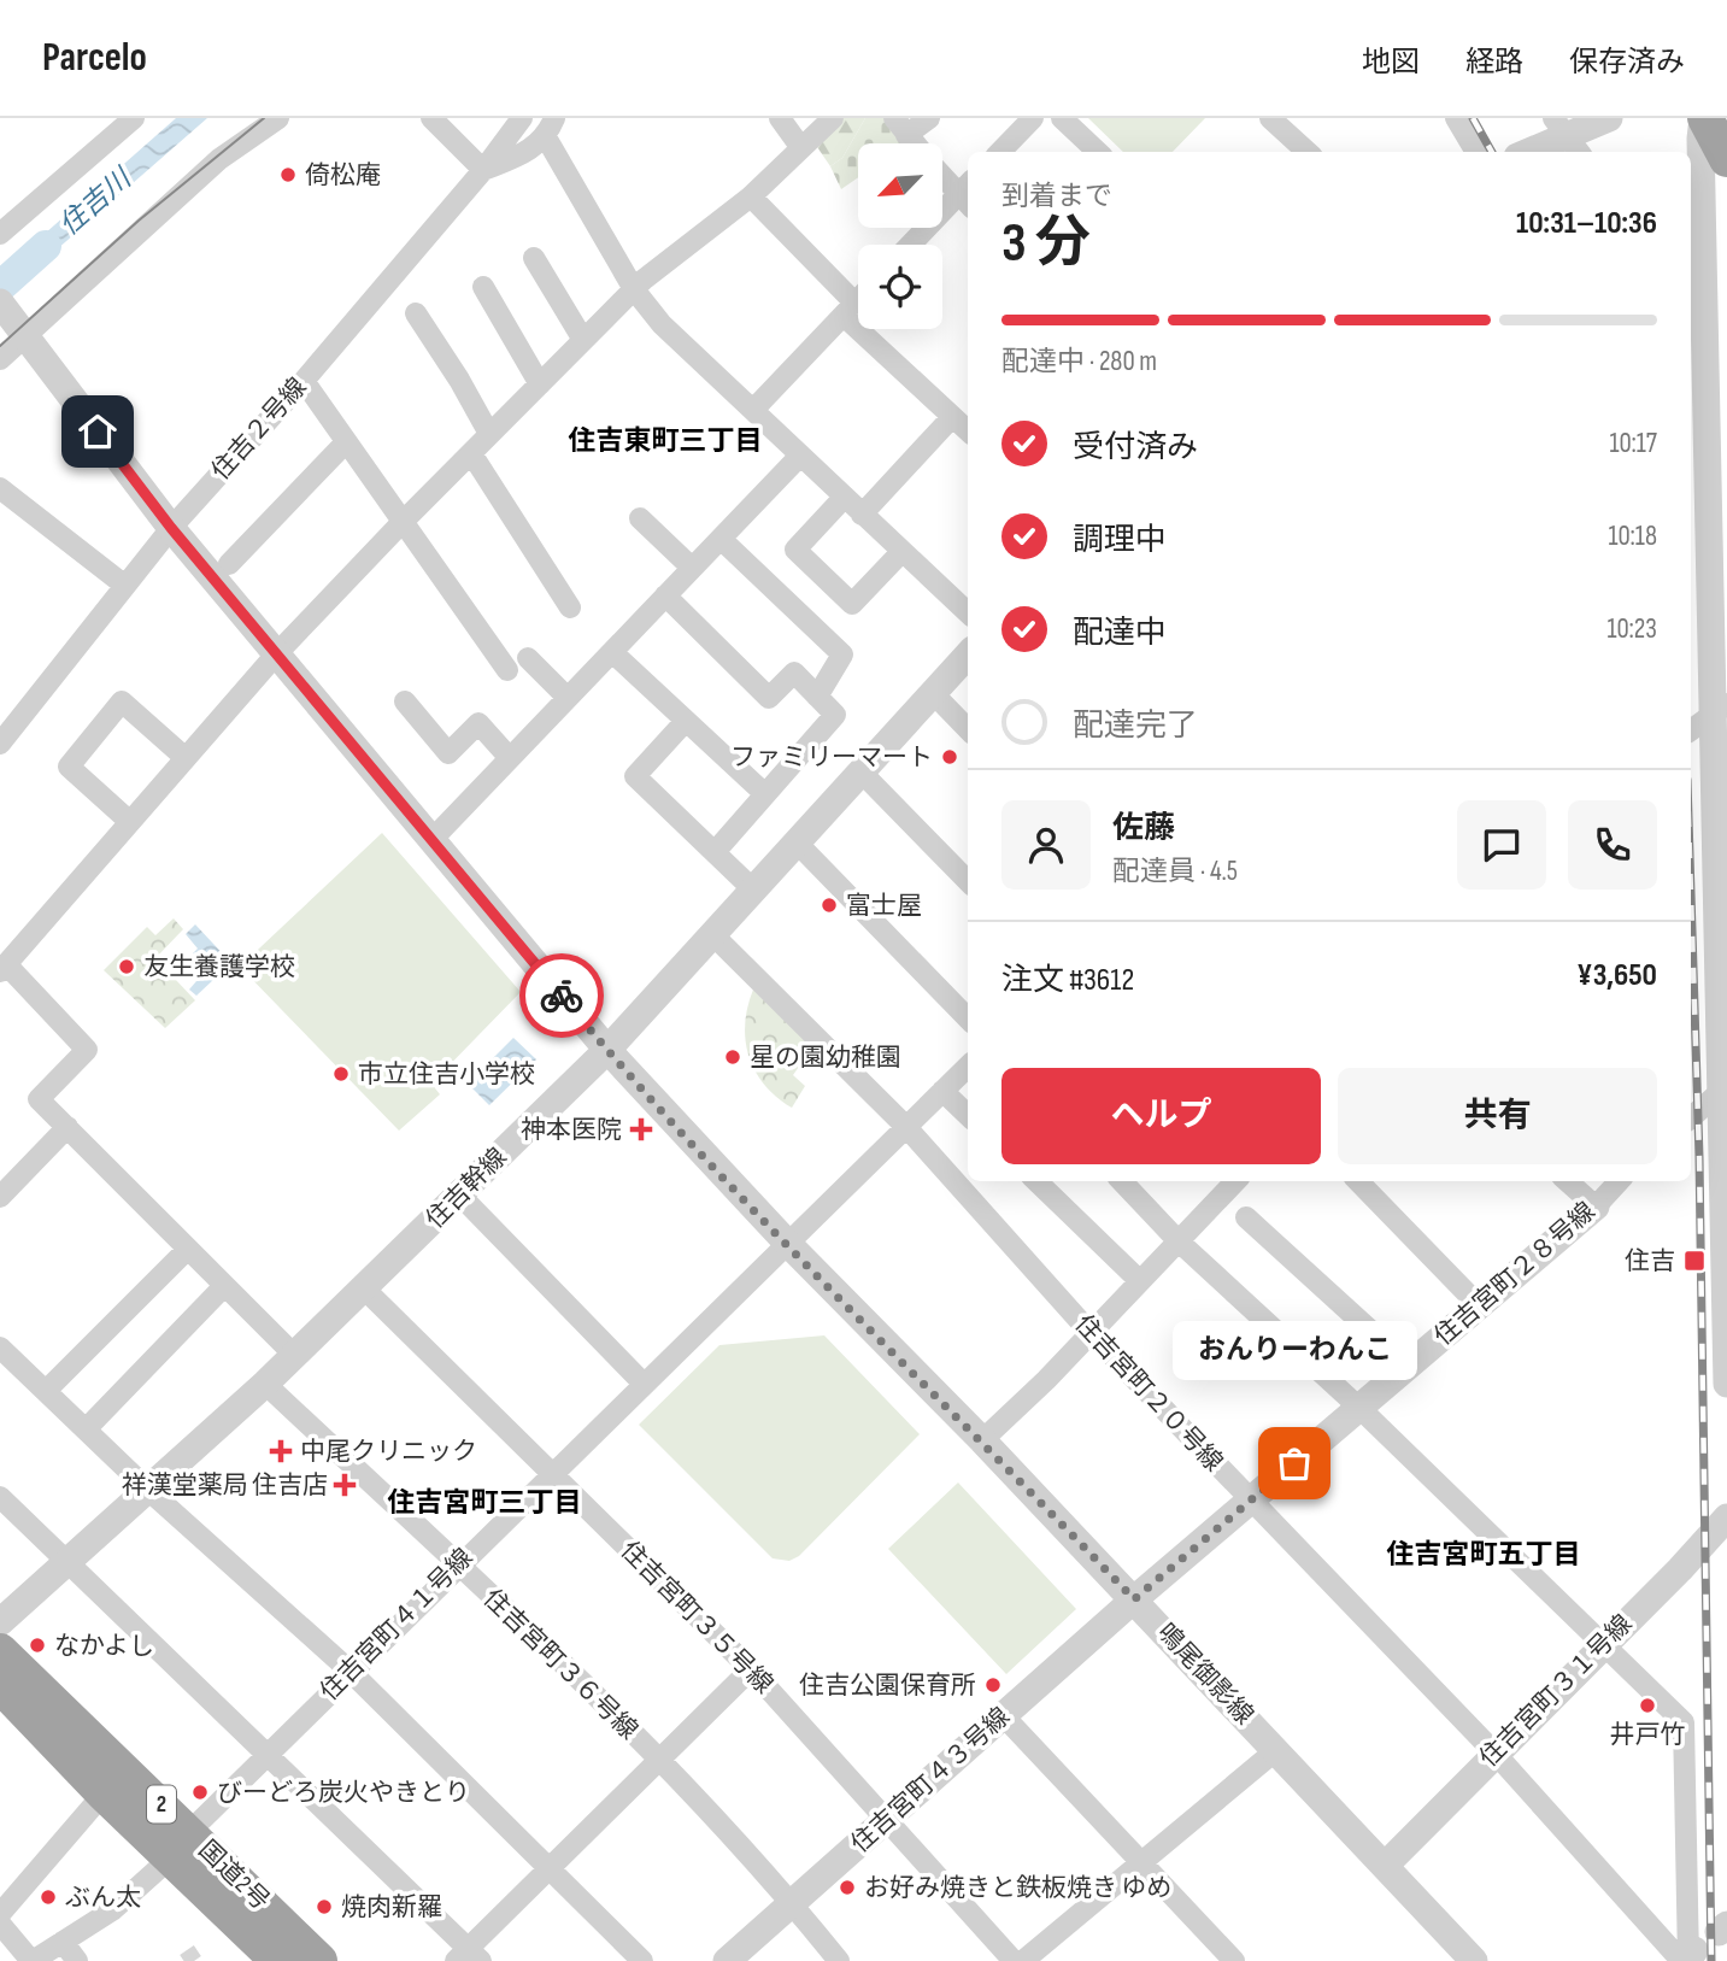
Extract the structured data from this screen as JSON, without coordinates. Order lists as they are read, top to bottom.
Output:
{
  "streets": {
    "highway": ["2", "国道2号"],
    "street": [
      "住吉２号線",
      "住吉幹線",
      "住吉宮町２８号線",
      "住吉宮町２０号線",
      "住吉宮町３５号線",
      "住吉宮町４１号線",
      "住吉宮町３６号線",
      "鳴尾御影線",
      "住吉宮町３１号線",
      "住吉宮町４３号線"
    ]
  },
  "crossings": [
    ["住吉２号線", "鳴尾御影線"],
    ["住吉幹線", "住吉宮町２０号線"],
    ["住吉幹線", "住吉宮町３５号線"],
    ["住吉幹線", "住吉宮町３６号線"],
    ["住吉幹線", "鳴尾御影線"],
    ["住吉宮町２８号線", "住吉宮町２０号線"],
    ["住吉宮町２８号線", "鳴尾御影線"],
    ["住吉宮町２８号線", "住吉宮町４３号線"],
    ["住吉宮町２０号線", "住吉宮町４１号線"],
    ["住吉宮町２０号線", "住吉宮町３１号線"],
    ["住吉宮町３５号線", "住吉宮町４１号線"],
    ["住吉宮町３５号線", "住吉宮町４３号線"],
    ["住吉宮町４１号線", "住吉宮町３６号線"],
    ["住吉宮町４１号線", "鳴尾御影線"],
    ["住吉宮町４１号線", "国道2号"],
    ["住吉宮町３６号線", "住吉宮町４３号線"],
    ["鳴尾御影線", "住吉宮町３１号線"],
    ["鳴尾御影線", "住吉宮町４３号線"]
  ],
  "districts": ["住吉東町三丁目", "住吉宮町三丁目", "住吉宮町五丁目"],
  "water": ["住吉川"],
  "places": {
    "other": [
      "倚松庵",
      "ファミリーマート",
      "富士屋",
      "友生養護学校",
      "星の園幼稚園",
      "市立住吉小学校",
      "おんりーわんこ",
      "なかよし",
      "住吉公園保育所",
      "井戸竹",
      "びーどろ炭火やきとり",
      "お好み焼きと鉄板焼き ゆめ",
      "ぶん太",
      "焼肉新羅"
    ],
    "health": ["神本医院", "中尾クリニック", "祥漢堂薬局 住吉店"],
    "transit": ["住吉"]
  },
  "north": "bottom left",
  "page": {
    "header": "Parcelo",
    "nav": ["地図", "経路", "保存済み"],
    "heading": ["3 分", "到着まで", "10:31–10:36"],
    "panel": [
      "佐藤",
      "配達員 · 4.5",
      "注文 #3612",
      "¥3,650"
    ],
    "bar": "配達中 · 280 m",
    "list": [
      ["受付済み", "10:17"],
      ["調理中", "10:18"],
      ["配達中", "10:23"],
      "配達完了"
    ],
    "buttons": ["ヘルプ", "共有"],
    "bubble": "おんりーわんこ"
  }
}
